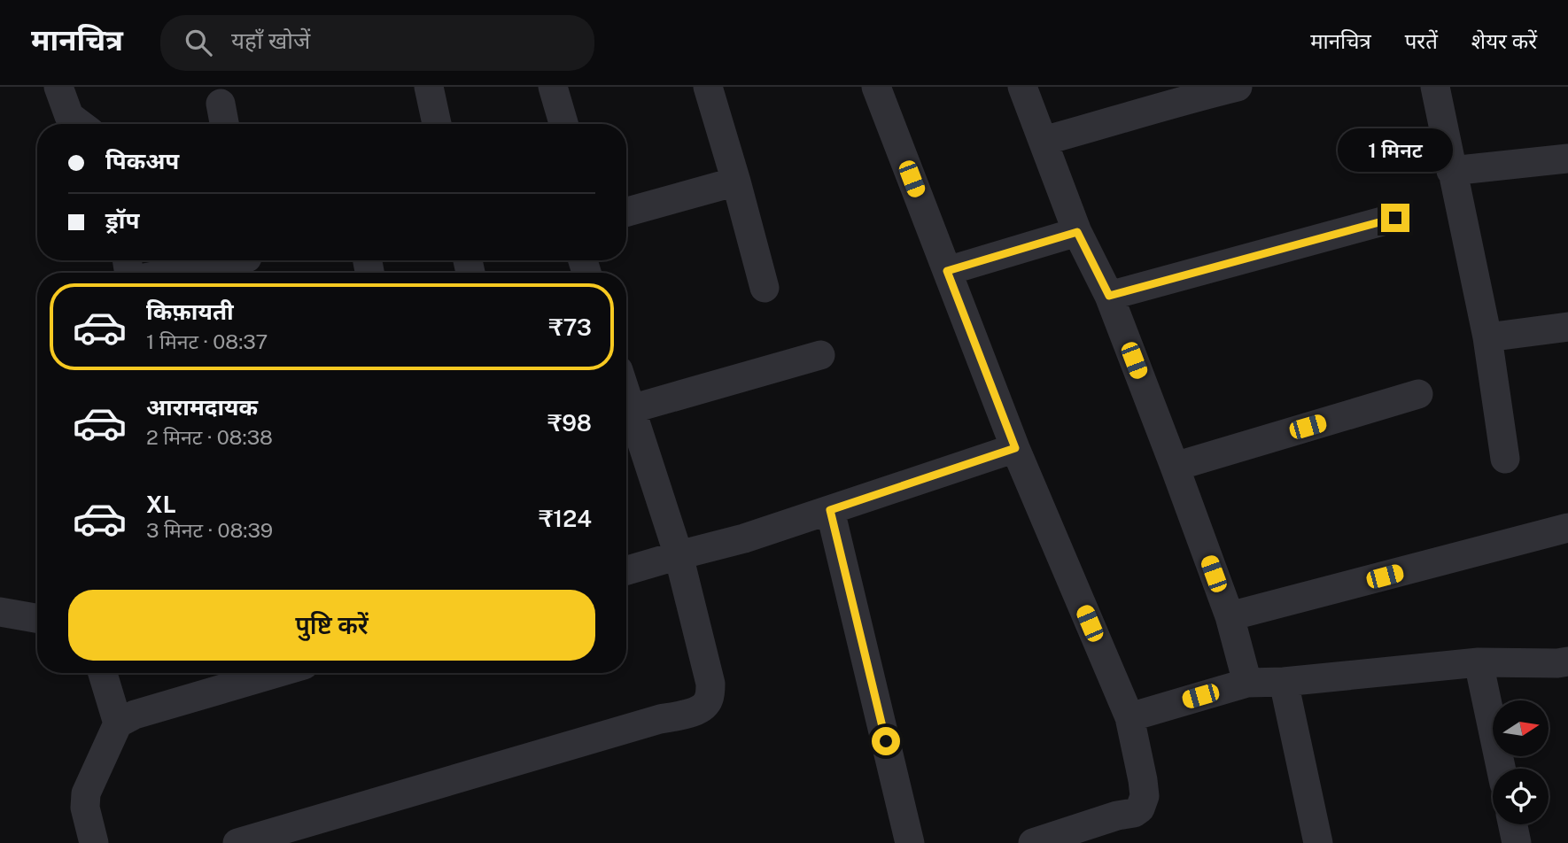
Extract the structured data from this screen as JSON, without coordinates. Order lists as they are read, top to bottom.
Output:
{
  "north": "right",
  "page": {
    "header": "मानचित्र",
    "search": "यहाँ खोजें",
    "nav": ["मानचित्र", "परतें", "शेयर करें"],
    "banner": ["पिकअप", "ड्रॉप"],
    "bubble": "1 मिनट",
    "list": [
      {
        "name": "किफ़ायती",
        "note": "1 मिनट · 08:37",
        "value": "₹73"
      },
      {
        "name": "आरामदायक",
        "note": "2 मिनट · 08:38",
        "value": "₹98"
      },
      {
        "name": "XL",
        "note": "3 मिनट · 08:39",
        "value": "₹124"
      }
    ],
    "buttons": "पुष्टि करें"
  }
}
